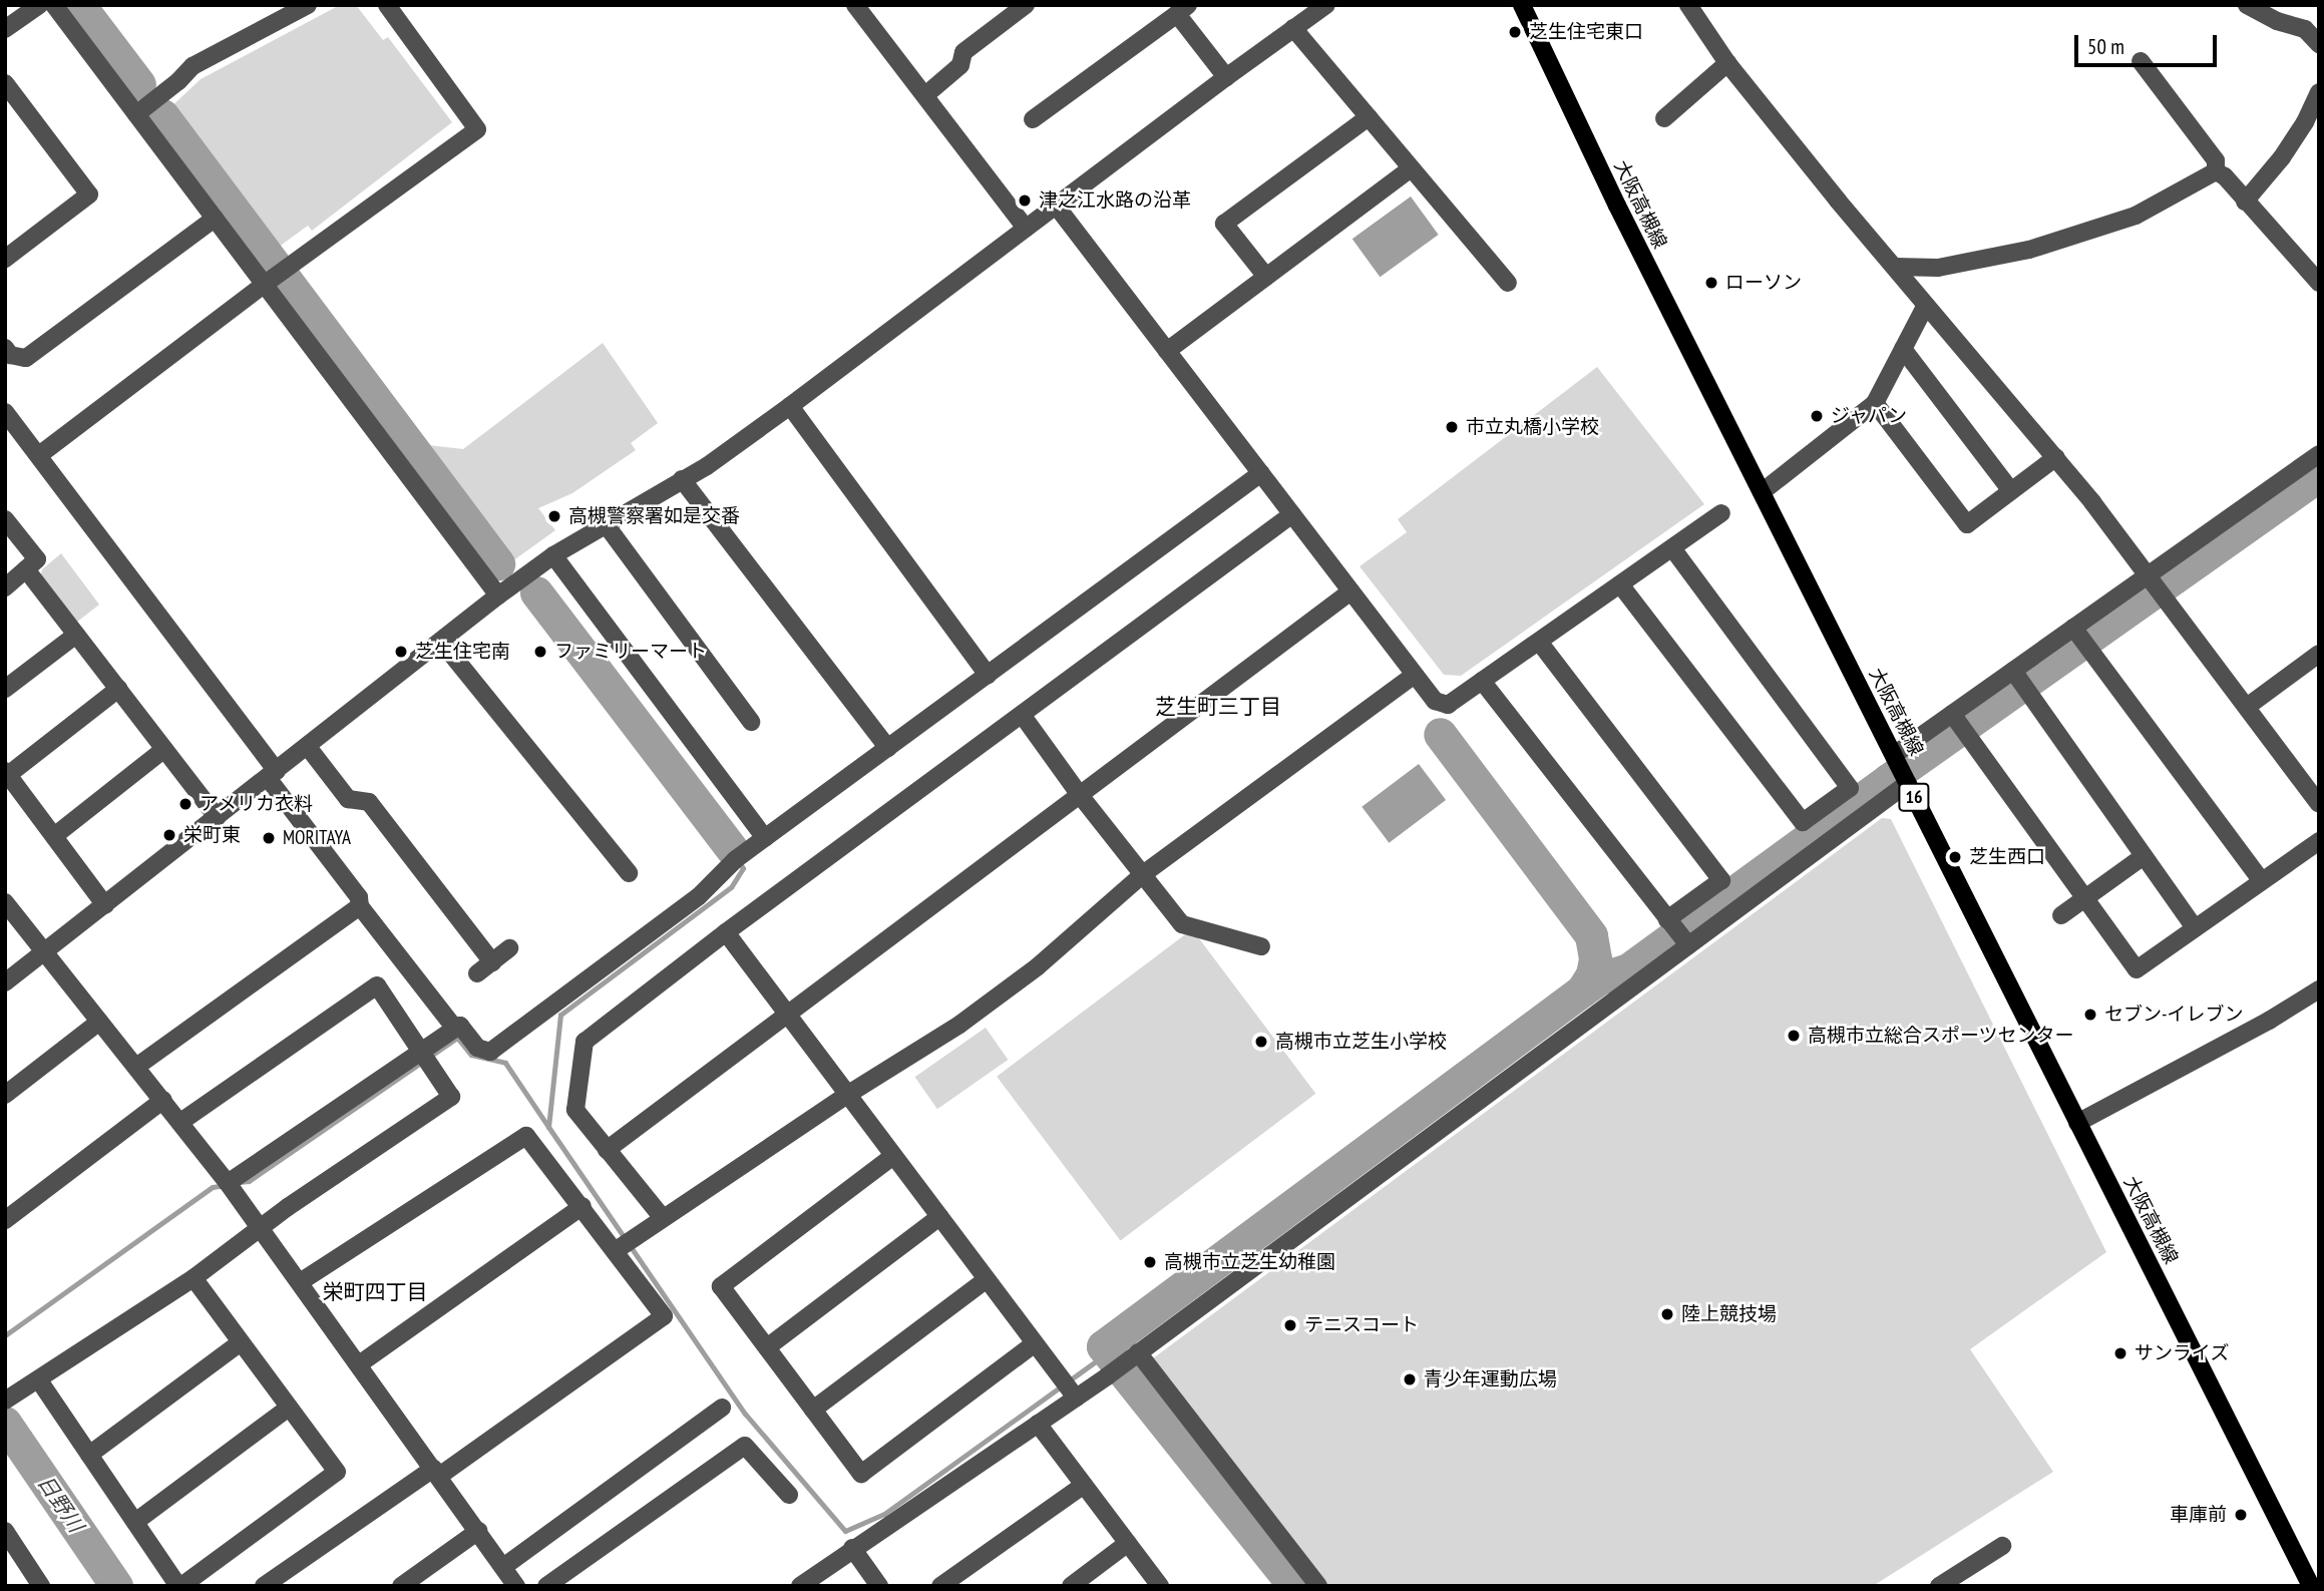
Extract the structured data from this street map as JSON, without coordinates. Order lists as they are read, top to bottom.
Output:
{
  "streets": {
    "main road": ["大阪高槻線", "16"]
  },
  "districts": ["芝生町三丁目", "栄町四丁目"],
  "water": ["日野川"],
  "places": [
    "芝生住宅東口",
    "津之江水路の沿革",
    "ローソン",
    "ジャパン",
    "市立丸橋小学校",
    "高槻警察署如是交番",
    "芝生住宅南",
    "ファミリーマート",
    "アメリカ衣料",
    "栄町東",
    "MORITAYA",
    "芝生西口",
    "セブン-イレブン",
    "高槻市立総合スポーツセンター",
    "高槻市立芝生小学校",
    "高槻市立芝生幼稚園",
    "陸上競技場",
    "テニスコート",
    "サンライズ",
    "青少年運動広場",
    "車庫前"
  ],
  "scale_bar": "50 m"
}
